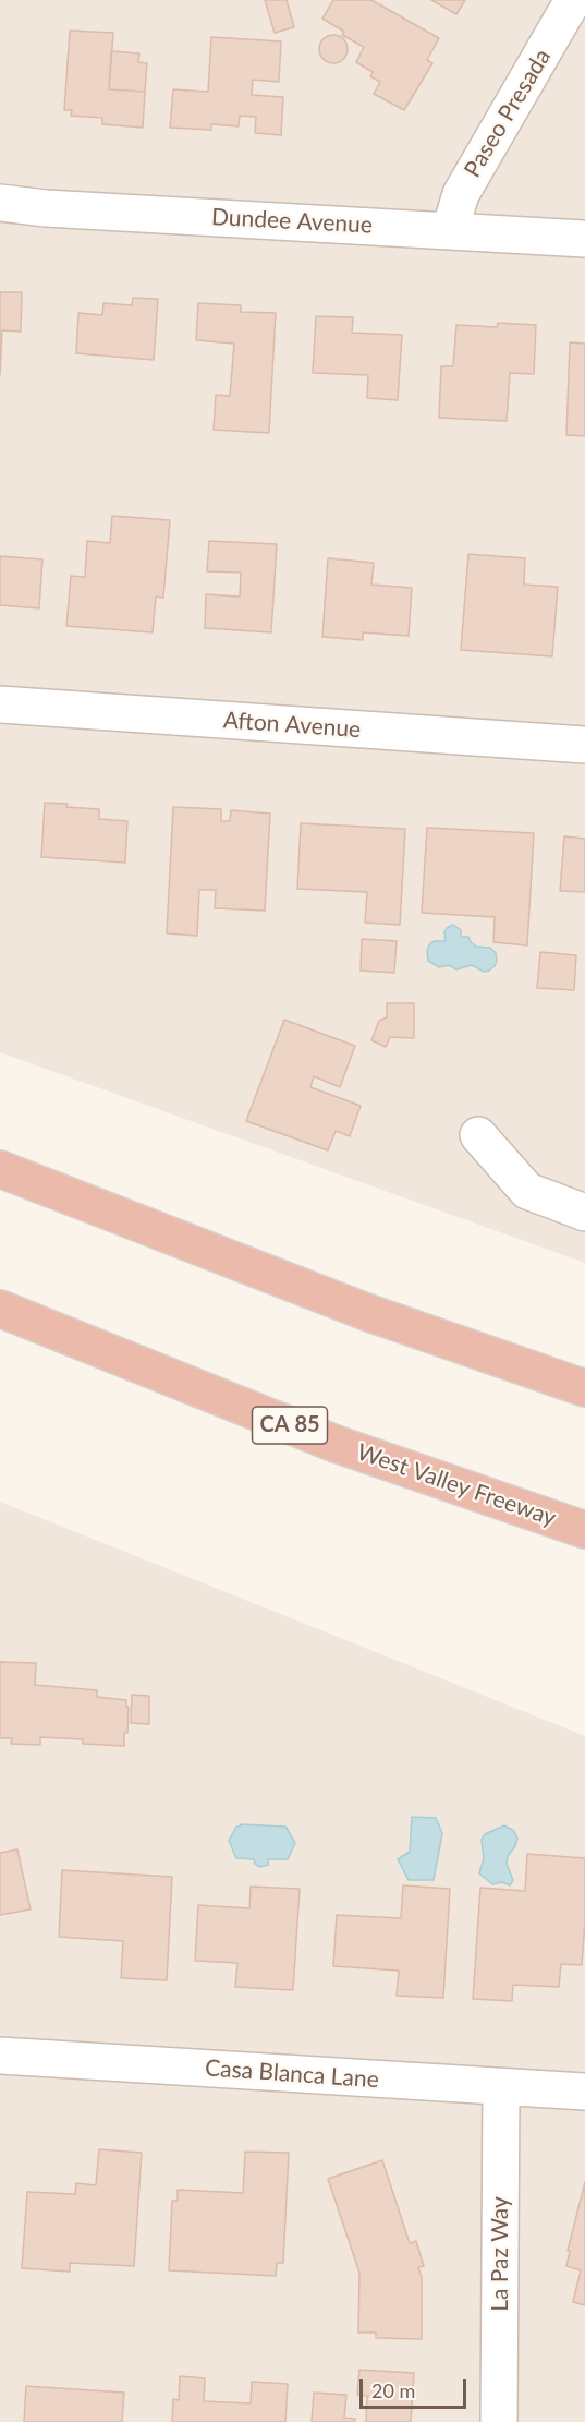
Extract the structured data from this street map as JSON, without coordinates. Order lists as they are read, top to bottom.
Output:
{
  "streets": {
    "highway": ["CA 85", "West Valley Freeway"],
    "street": [
      "Paseo Presada",
      "Dundee Avenue",
      "Afton Avenue",
      "Casa Blanca Lane",
      "La Paz Way"
    ]
  },
  "crossings": [
    ["Paseo Presada", "Dundee Avenue"],
    ["Casa Blanca Lane", "La Paz Way"]
  ],
  "scale_bar": "20 m"
}
